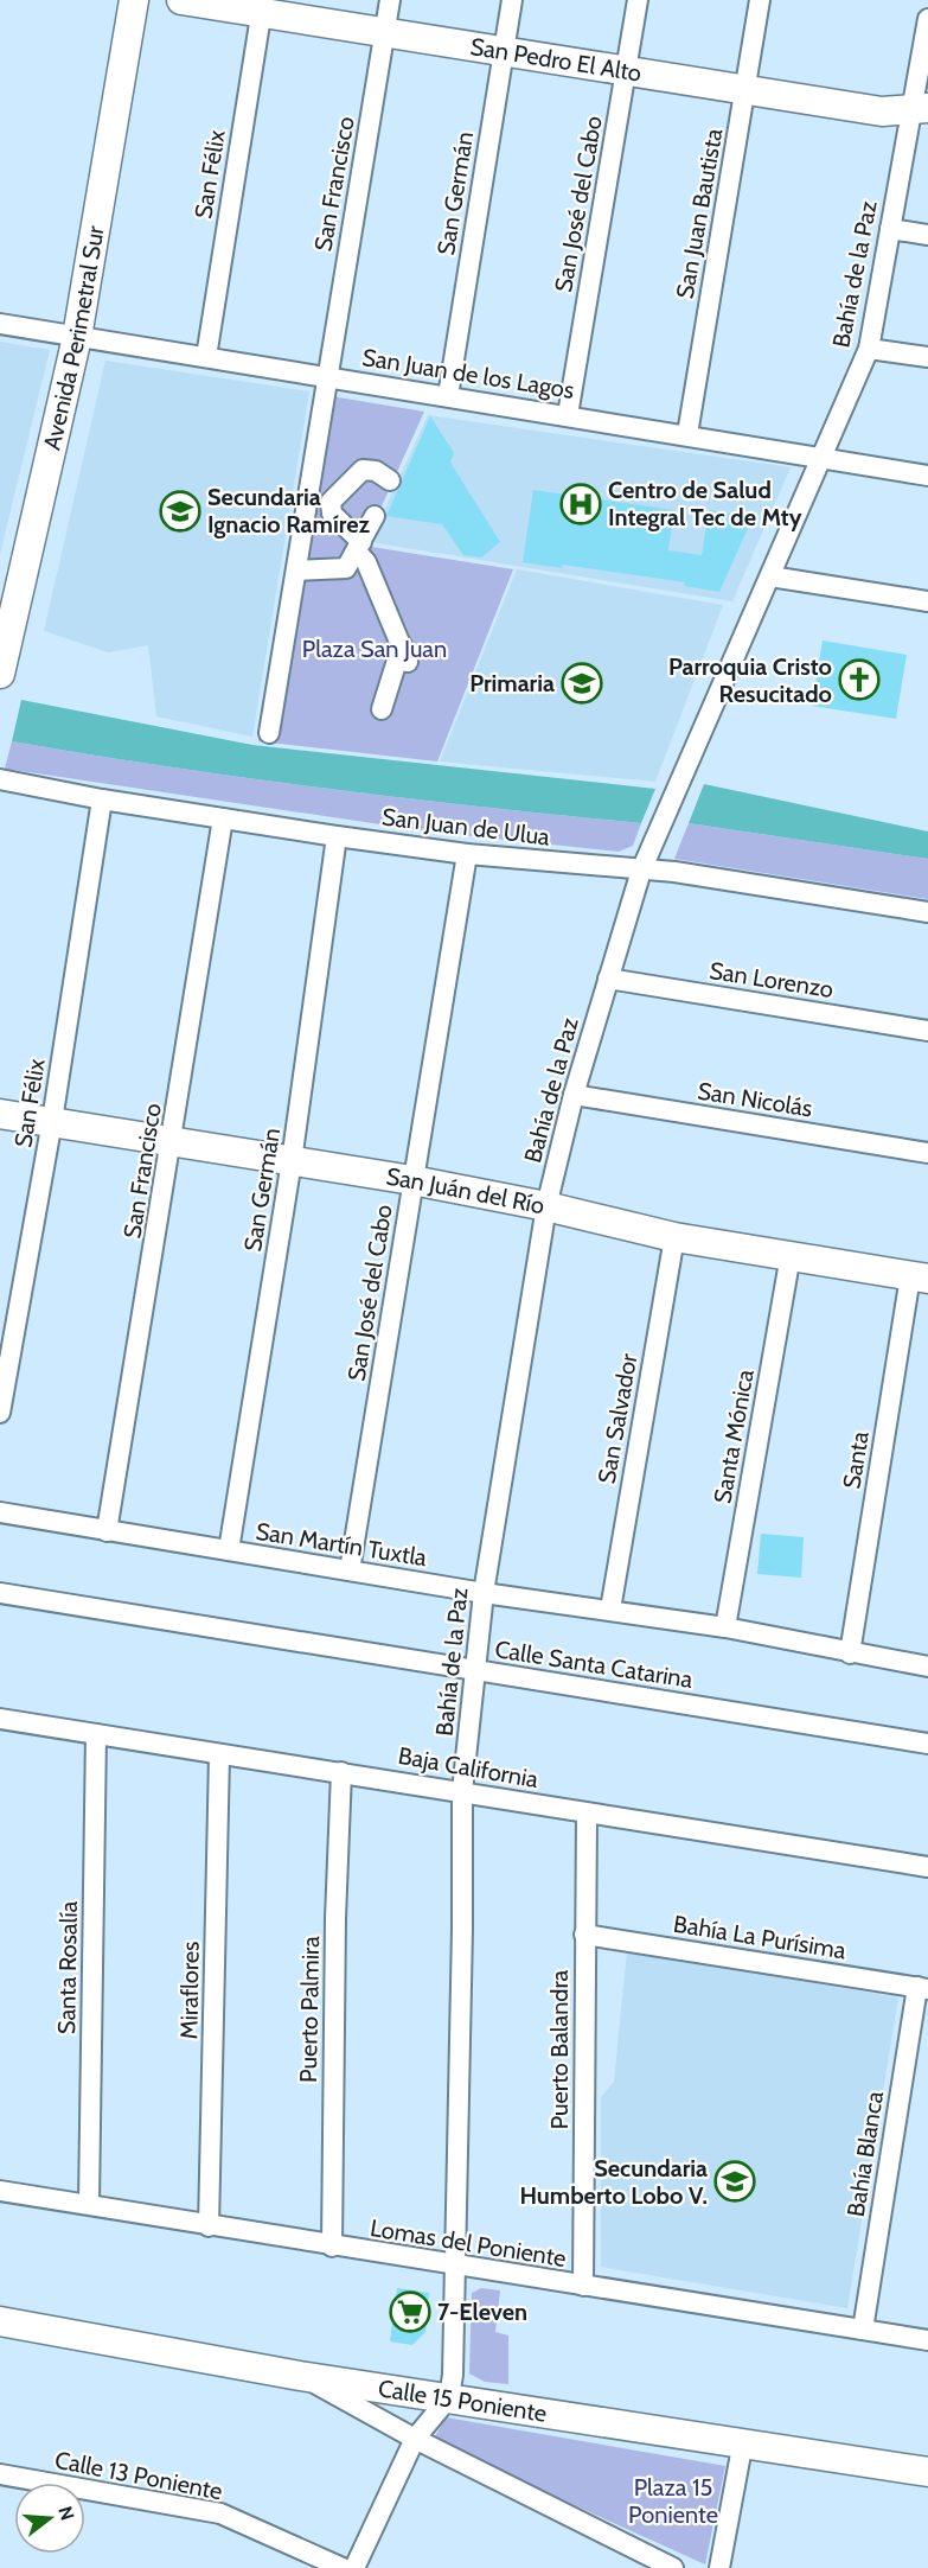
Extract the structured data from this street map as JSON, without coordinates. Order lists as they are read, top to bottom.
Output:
{
  "streets": {
    "street": [
      "San Pedro El Alto",
      "San Félix",
      "San Francisco",
      "San Germán",
      "San José del Cabo",
      "San Juan Bautista",
      "Bahía de la Paz",
      "Avenida Perimetral Sur",
      "San Juan de los Lagos",
      "San Juan de Ulua",
      "San Lorenzo",
      "San Nicolás",
      "San Juán del Río",
      "San Salvador",
      "Santa Mónica",
      "Santa",
      "San Martín Tuxtla",
      "Calle Santa Catarina",
      "Baja California",
      "Bahía La Purísima",
      "Santa Rosalía",
      "Miraflores",
      "Puerto Palmira",
      "Puerto Balandra",
      "Bahía Blanca",
      "Lomas del Poniente",
      "Calle 15 Poniente",
      "Calle 13 Poniente"
    ]
  },
  "crossings": [
    ["San Pedro El Alto", "San Félix"],
    ["San Pedro El Alto", "San Francisco"],
    ["San Pedro El Alto", "San Germán"],
    ["San Pedro El Alto", "San José del Cabo"],
    ["San Pedro El Alto", "San Juan Bautista"],
    ["San Pedro El Alto", "Bahía de la Paz"],
    ["San Félix", "San Juan de los Lagos"],
    ["San Félix", "San Juan de Ulua"],
    ["San Félix", "San Juán del Río"],
    ["San Francisco", "San Juan de los Lagos"],
    ["San Francisco", "San Juan de Ulua"],
    ["San Francisco", "San Juán del Río"],
    ["San Francisco", "San Martín Tuxtla"],
    ["San Germán", "San Juan de los Lagos"],
    ["San Germán", "San Juan de Ulua"],
    ["San Germán", "San Juán del Río"],
    ["San Germán", "San Martín Tuxtla"],
    ["San José del Cabo", "San Juan de los Lagos"],
    ["San José del Cabo", "San Juan de Ulua"],
    ["San José del Cabo", "San Juán del Río"],
    ["San José del Cabo", "San Martín Tuxtla"],
    ["San Juan Bautista", "San Juan de los Lagos"],
    ["Bahía de la Paz", "San Juan de los Lagos"],
    ["Bahía de la Paz", "San Juan de Ulua"],
    ["Bahía de la Paz", "San Lorenzo"],
    ["Bahía de la Paz", "San Nicolás"],
    ["Bahía de la Paz", "San Juán del Río"],
    ["Bahía de la Paz", "San Martín Tuxtla"],
    ["Bahía de la Paz", "Calle Santa Catarina"],
    ["Bahía de la Paz", "Baja California"],
    ["Bahía de la Paz", "Lomas del Poniente"],
    ["Bahía de la Paz", "Calle 15 Poniente"],
    ["Avenida Perimetral Sur", "San Juan de los Lagos"],
    ["San Juán del Río", "San Salvador"],
    ["San Juán del Río", "Santa Mónica"],
    ["San Juán del Río", "Santa"],
    ["San Salvador", "San Martín Tuxtla"],
    ["Santa Mónica", "San Martín Tuxtla"],
    ["Santa", "San Martín Tuxtla"],
    ["Baja California", "Santa Rosalía"],
    ["Baja California", "Miraflores"],
    ["Baja California", "Puerto Palmira"],
    ["Baja California", "Puerto Balandra"],
    ["Bahía La Purísima", "Puerto Balandra"],
    ["Bahía La Purísima", "Bahía Blanca"],
    ["Santa Rosalía", "Lomas del Poniente"],
    ["Miraflores", "Lomas del Poniente"],
    ["Puerto Palmira", "Lomas del Poniente"],
    ["Puerto Balandra", "Lomas del Poniente"],
    ["Bahía Blanca", "Lomas del Poniente"]
  ],
  "parks": ["Plaza San Juan", "Plaza 15 Poniente"],
  "places": {
    "hospital": ["Centro de Salud Integral Tec de Mty"],
    "school or university": ["Secundaria Ignacio Ramírez", "Primaria", "Secundaria Humberto Lobo V."],
    "church": ["Parroquia Cristo Resucitado"],
    "supermarket": ["7-Eleven"]
  },
  "north": "right"
}
